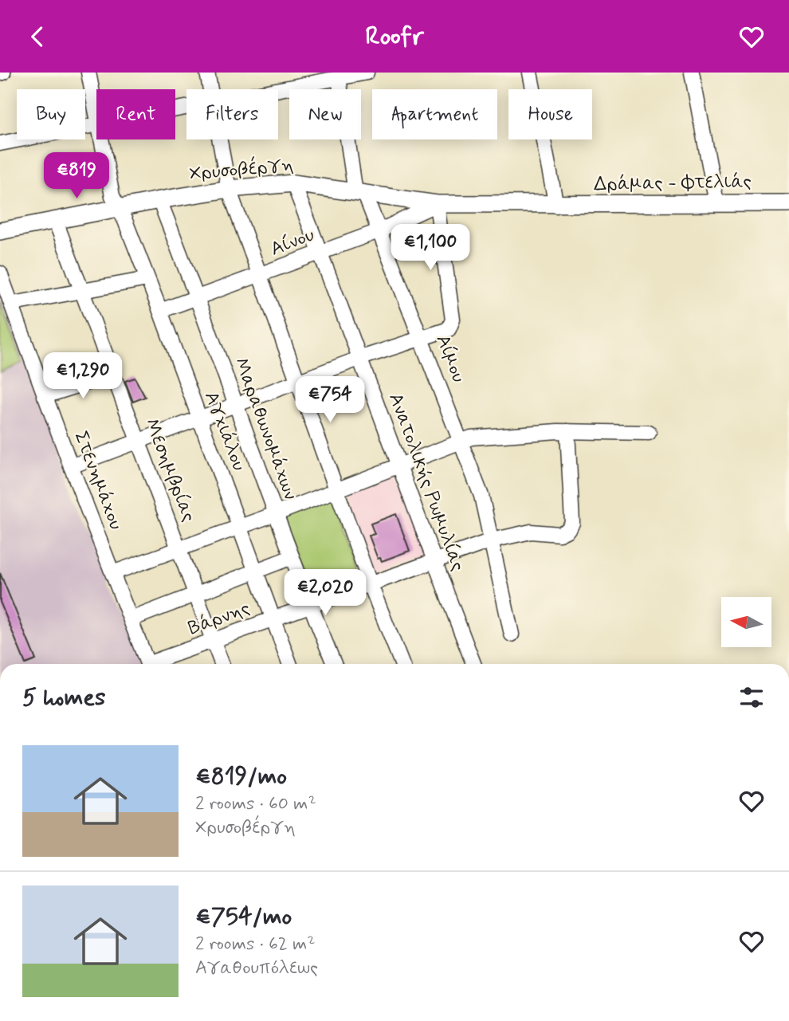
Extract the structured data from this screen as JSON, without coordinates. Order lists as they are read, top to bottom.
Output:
{
  "streets": {
    "main road": ["Χρυσοβέργη", "Δράμας - Φτελιάς"],
    "street": [
      "Αίνου",
      "Αίμου",
      "Μαραθωνομάχων",
      "Αγχιάλου",
      "Μεσημβρίας",
      "Στενημάχου",
      "Ανατολικής Ρωμυλίας",
      "Βάρνης"
    ]
  },
  "crossings": [
    ["Χρυσοβέργη", "Δράμας - Φτελιάς"],
    ["Χρυσοβέργη", "Αίνου"],
    ["Χρυσοβέργη", "Αίμου"],
    ["Χρυσοβέργη", "Μαραθωνομάχων"],
    ["Χρυσοβέργη", "Αγχιάλου"],
    ["Χρυσοβέργη", "Μεσημβρίας"],
    ["Χρυσοβέργη", "Ανατολικής Ρωμυλίας"],
    ["Αίνου", "Αίμου"],
    ["Αίνου", "Μαραθωνομάχων"],
    ["Αίνου", "Αγχιάλου"],
    ["Αίνου", "Ανατολικής Ρωμυλίας"],
    ["Αίμου", "Βάρνης"],
    ["Μαραθωνομάχων", "Βάρνης"],
    ["Αγχιάλου", "Βάρνης"],
    ["Μεσημβρίας", "Βάρνης"],
    ["Ανατολικής Ρωμυλίας", "Βάρνης"]
  ],
  "north": "left",
  "page": {
    "header": "Roofr",
    "chip": [
      "Buy",
      "Rent",
      "Filters",
      "New",
      "Apartment",
      "House"
    ],
    "price": [
      "€819",
      "€1,100",
      "€1,290",
      "€754",
      "€2,020"
    ],
    "heading": "5 homes",
    "list": [
      {
        "name": "€819/mo",
        "note": "2 rooms · 60 m² · Χρυσοβέργη"
      },
      {
        "name": "€754/mo",
        "note": "2 rooms · 62 m² · Αγαθουπόλεως"
      }
    ]
  }
}
